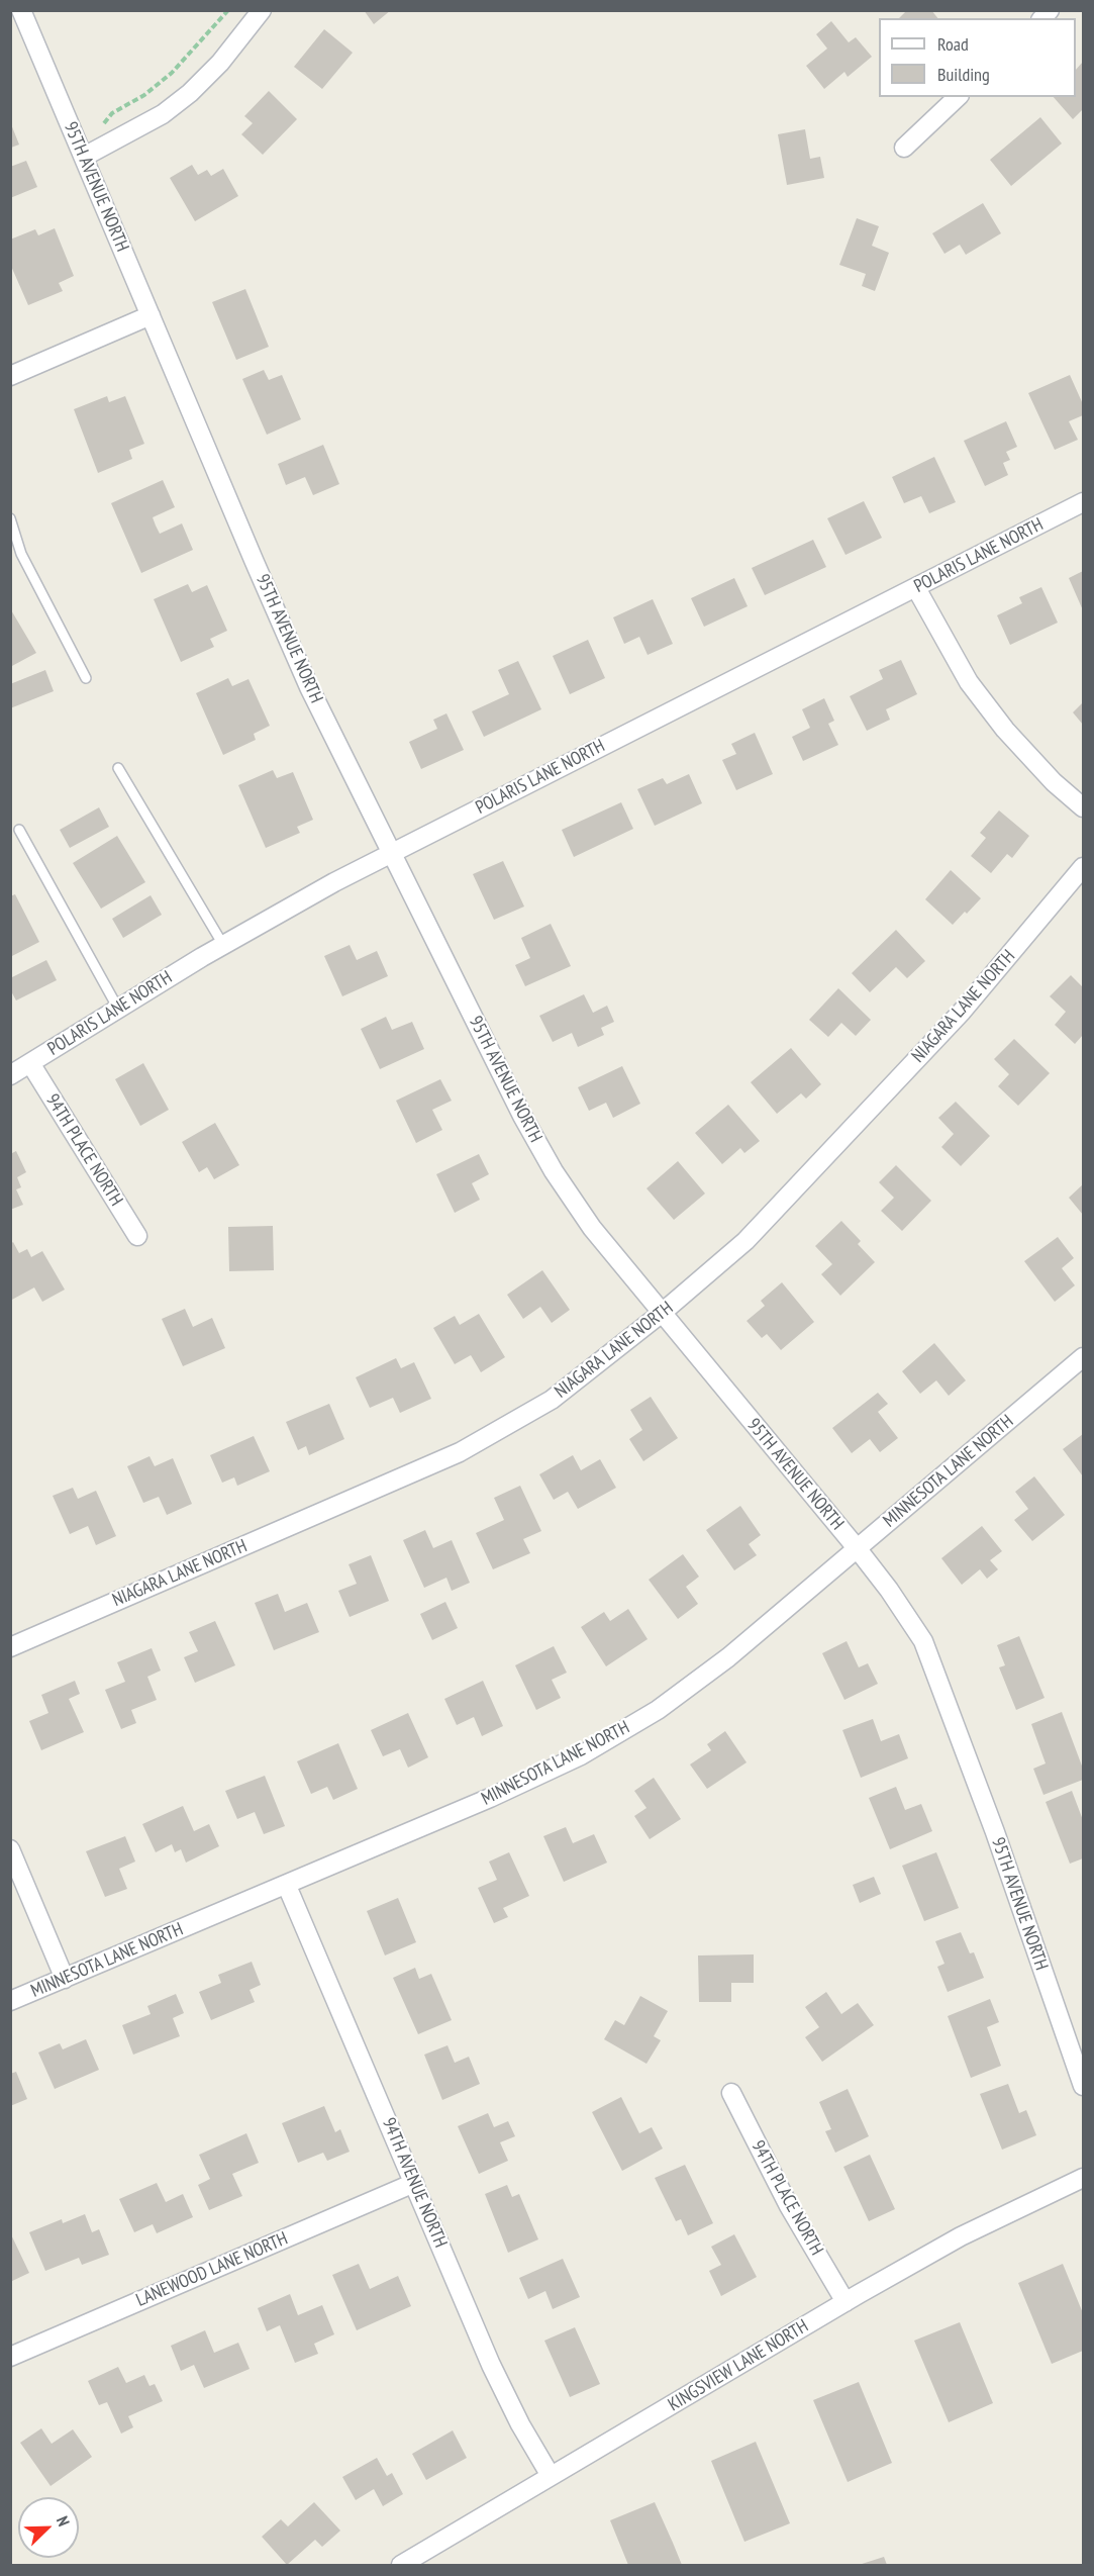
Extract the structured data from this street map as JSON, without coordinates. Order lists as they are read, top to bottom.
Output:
{
  "streets": {
    "street": [
      "95TH AVENUE NORTH",
      "POLARIS LANE NORTH",
      "NIAGARA LANE NORTH",
      "94TH PLACE NORTH",
      "MINNESOTA LANE NORTH",
      "94TH AVENUE NORTH",
      "LANEWOOD LANE NORTH",
      "KINGSVIEW LANE NORTH"
    ]
  },
  "crossings": [
    ["95TH AVENUE NORTH", "POLARIS LANE NORTH"],
    ["95TH AVENUE NORTH", "NIAGARA LANE NORTH"],
    ["95TH AVENUE NORTH", "MINNESOTA LANE NORTH"],
    ["POLARIS LANE NORTH", "94TH PLACE NORTH"],
    ["94TH PLACE NORTH", "KINGSVIEW LANE NORTH"],
    ["MINNESOTA LANE NORTH", "94TH AVENUE NORTH"],
    ["94TH AVENUE NORTH", "LANEWOOD LANE NORTH"],
    ["94TH AVENUE NORTH", "KINGSVIEW LANE NORTH"]
  ],
  "legend": ["Road", "Building"],
  "north": "top right"
}
